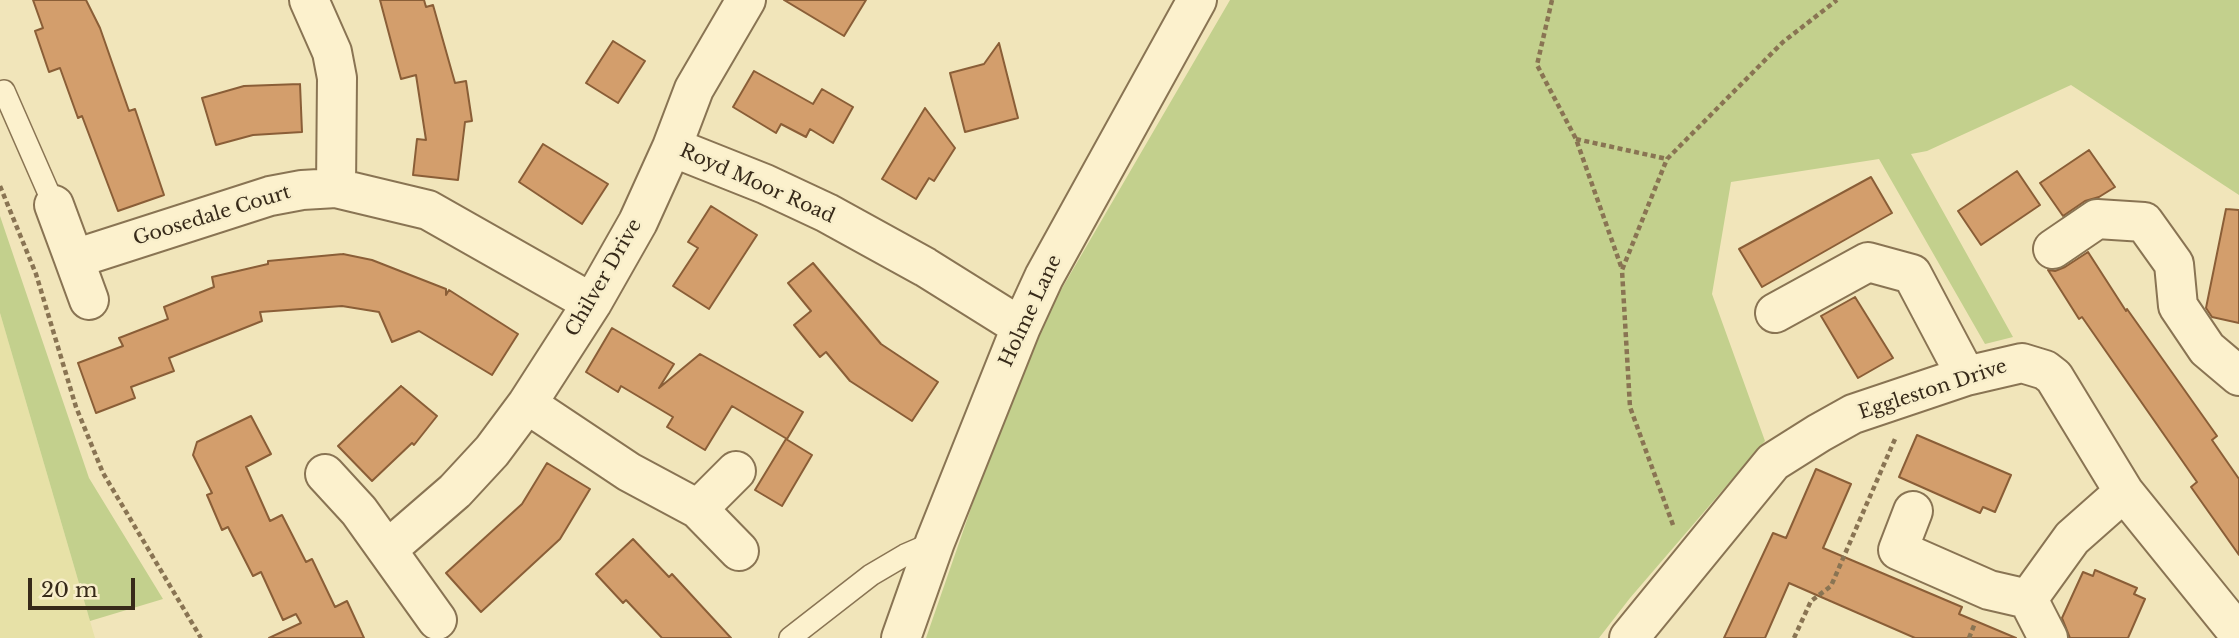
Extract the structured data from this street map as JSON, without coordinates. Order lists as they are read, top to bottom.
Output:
{
  "streets": {
    "street": [
      "Royd Moor Road",
      "Goosedale Court",
      "Chilver Drive",
      "Holme Lane",
      "Eggleston Drive"
    ]
  },
  "crossings": [
    ["Royd Moor Road", "Chilver Drive"],
    ["Royd Moor Road", "Holme Lane"],
    ["Goosedale Court", "Chilver Drive"]
  ],
  "scale_bar": "20 m"
}
